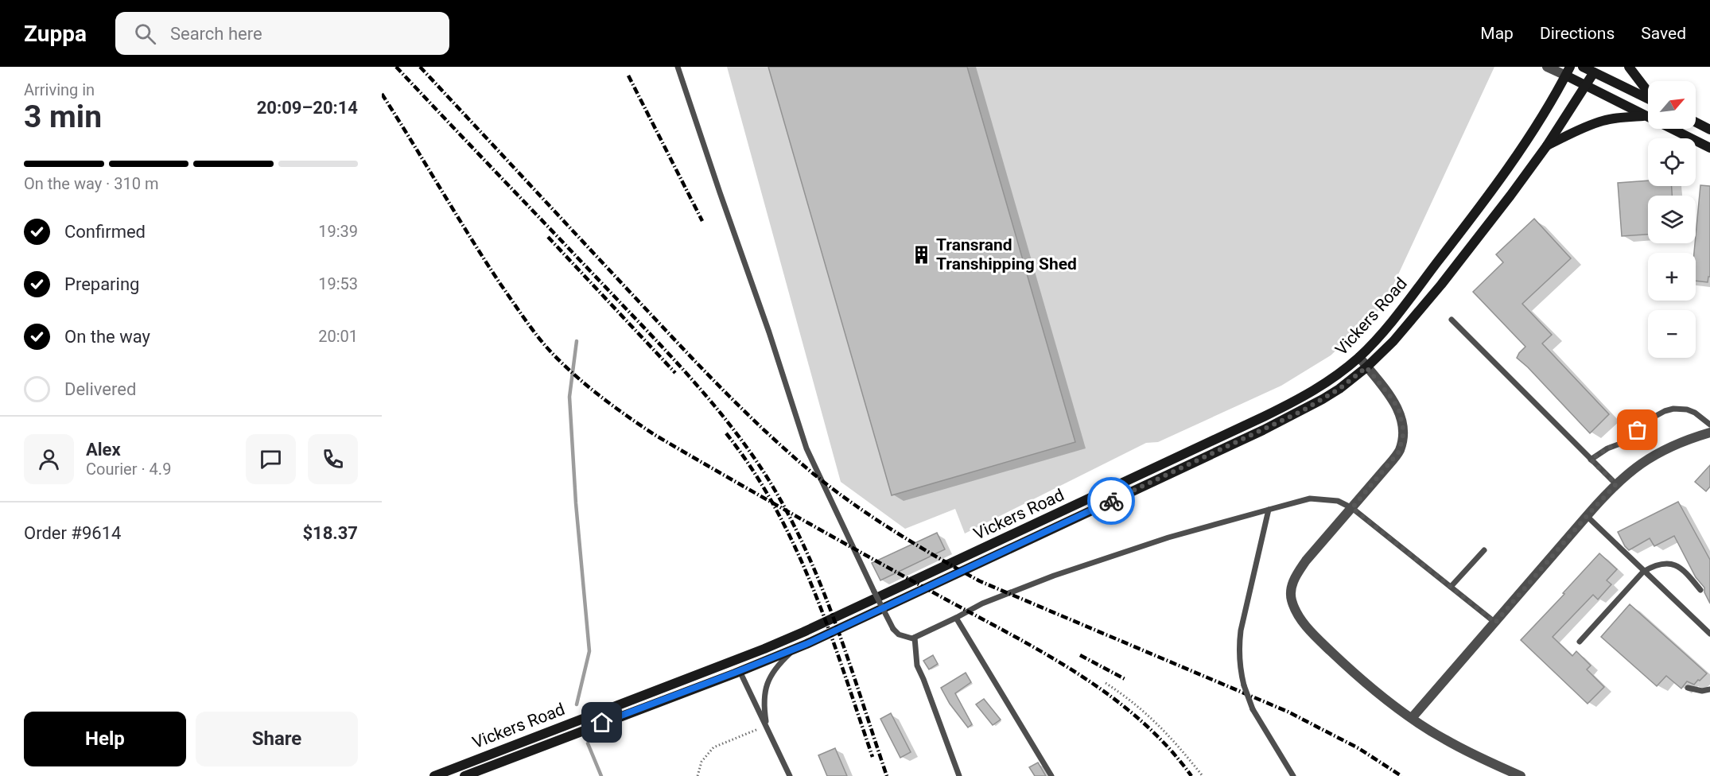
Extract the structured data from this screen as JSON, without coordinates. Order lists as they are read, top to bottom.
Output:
{
  "streets": {
    "main road": ["Vickers Road"]
  },
  "places": {
    "building": ["Transrand Transhipping Shed"]
  },
  "north": "top right",
  "page": {
    "header": "Zuppa",
    "search": "Search here",
    "nav": ["Map", "Directions", "Saved"],
    "heading": ["3 min", "Arriving in", "20:09–20:14"],
    "panel": [
      "Alex",
      "Courier · 4.9",
      "Order #9614",
      "$18.37"
    ],
    "map_buttons": ["+", "−"],
    "bar": "On the way · 310 m",
    "list": [
      ["Confirmed", "19:39"],
      ["Preparing", "19:53"],
      ["On the way", "20:01"],
      "Delivered"
    ],
    "buttons": ["Help", "Share"]
  }
}
